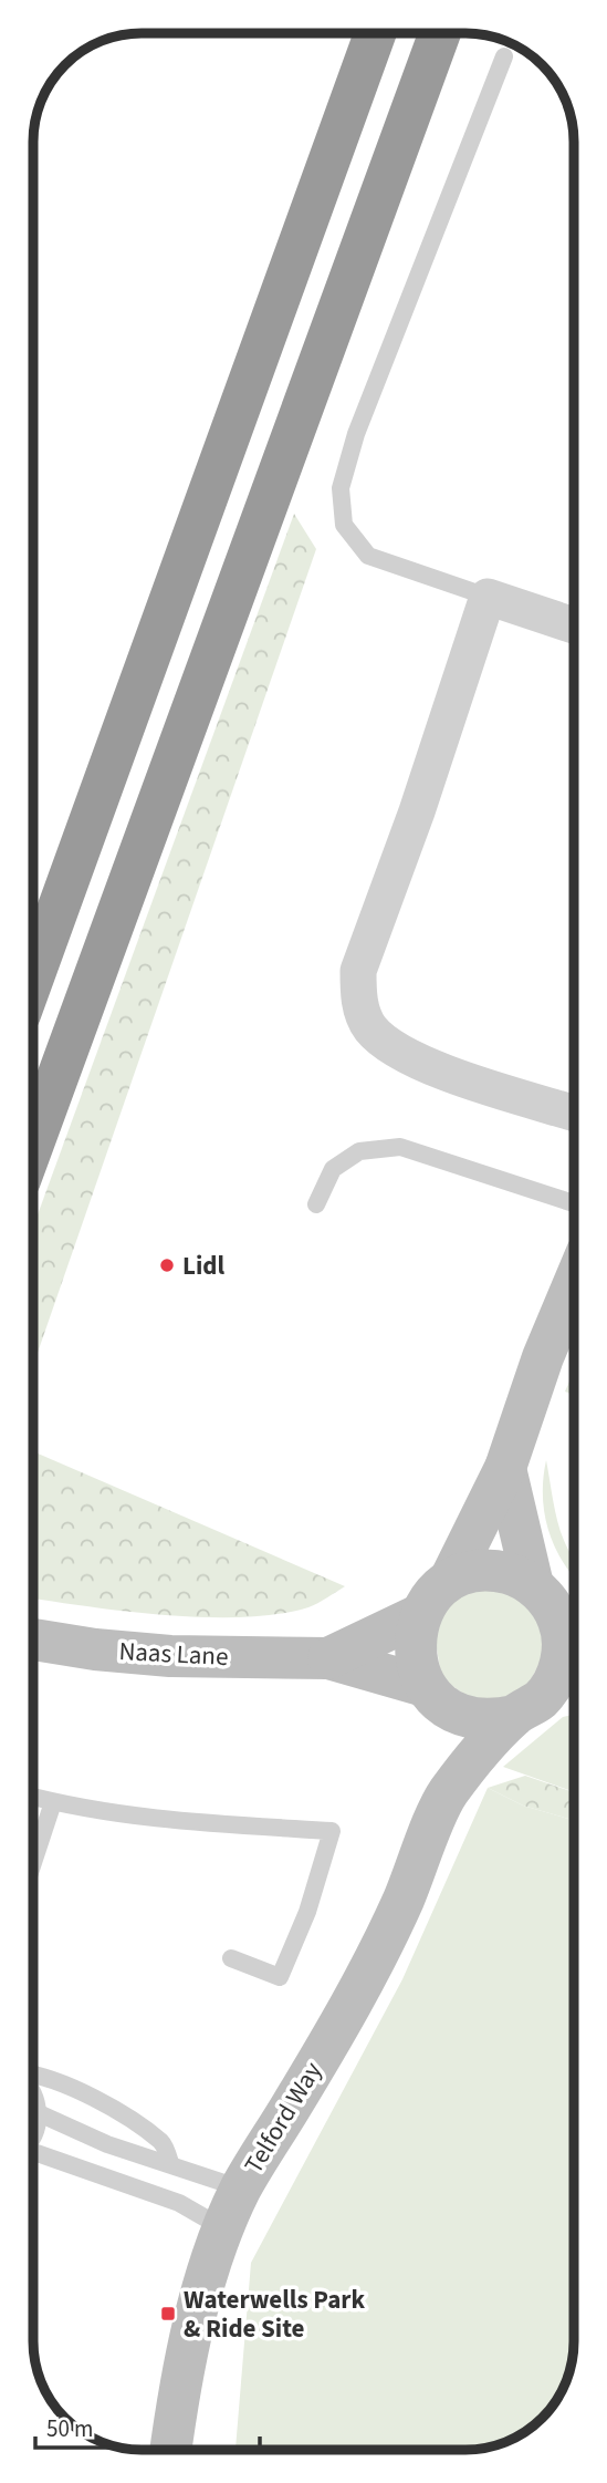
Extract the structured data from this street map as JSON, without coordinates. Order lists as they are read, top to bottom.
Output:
{
  "streets": {
    "street": ["Naas Lane", "Telford Way"]
  },
  "crossings": [
    ["Naas Lane", "Telford Way"]
  ],
  "places": {
    "other": ["Lidl"],
    "transit": ["Waterwells Park & Ride Site"]
  },
  "scale_bar": "50 m"
}
